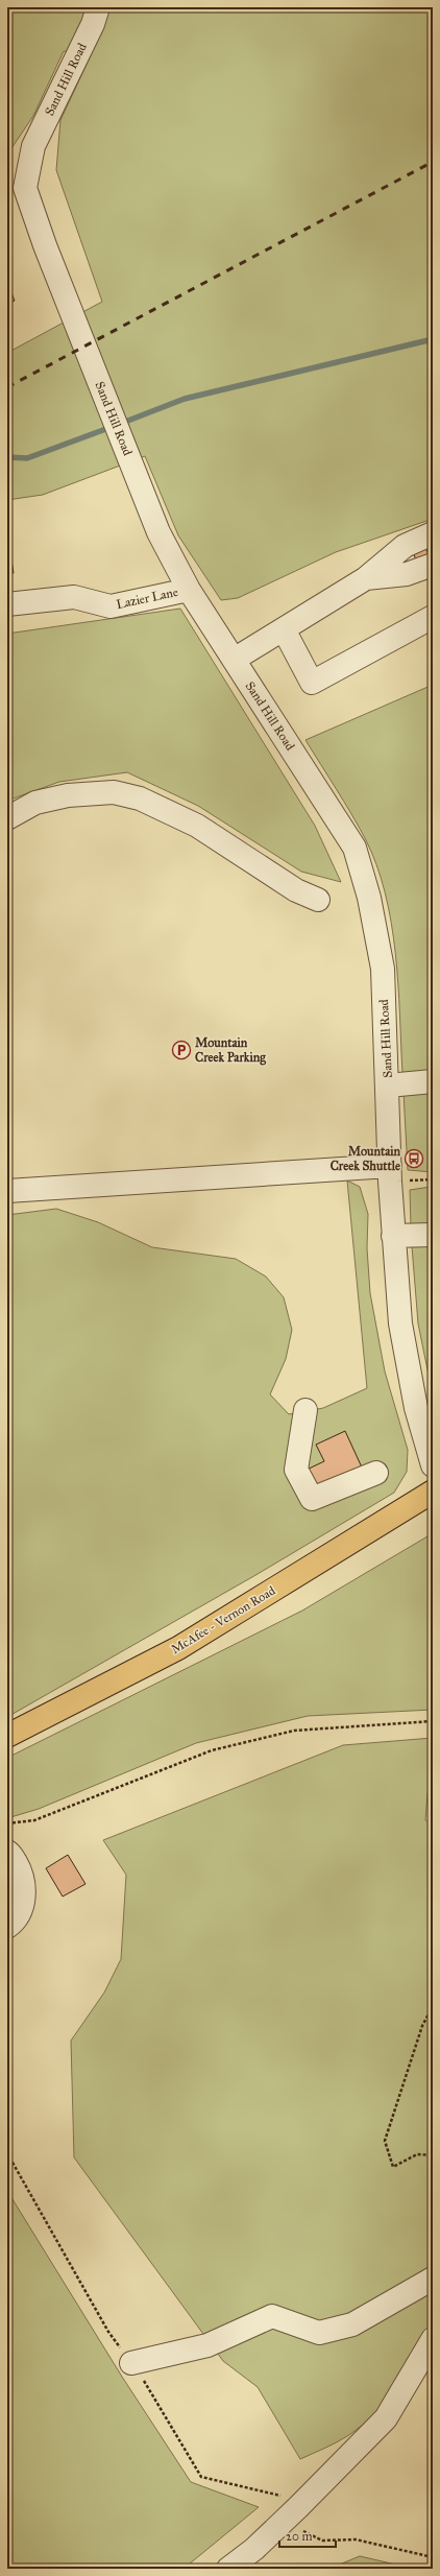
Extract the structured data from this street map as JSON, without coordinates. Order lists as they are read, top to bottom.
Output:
{
  "streets": {
    "main road": ["McAfee - Vernon Road"],
    "street": ["Sand Hill Road", "Lazier Lane"]
  },
  "crossings": [
    ["Sand Hill Road", "Lazier Lane"]
  ],
  "places": {
    "parking": ["Mountain Creek Parking"],
    "bus stop": ["Mountain Creek Shuttle"]
  },
  "scale_bar": "20 m"
}
